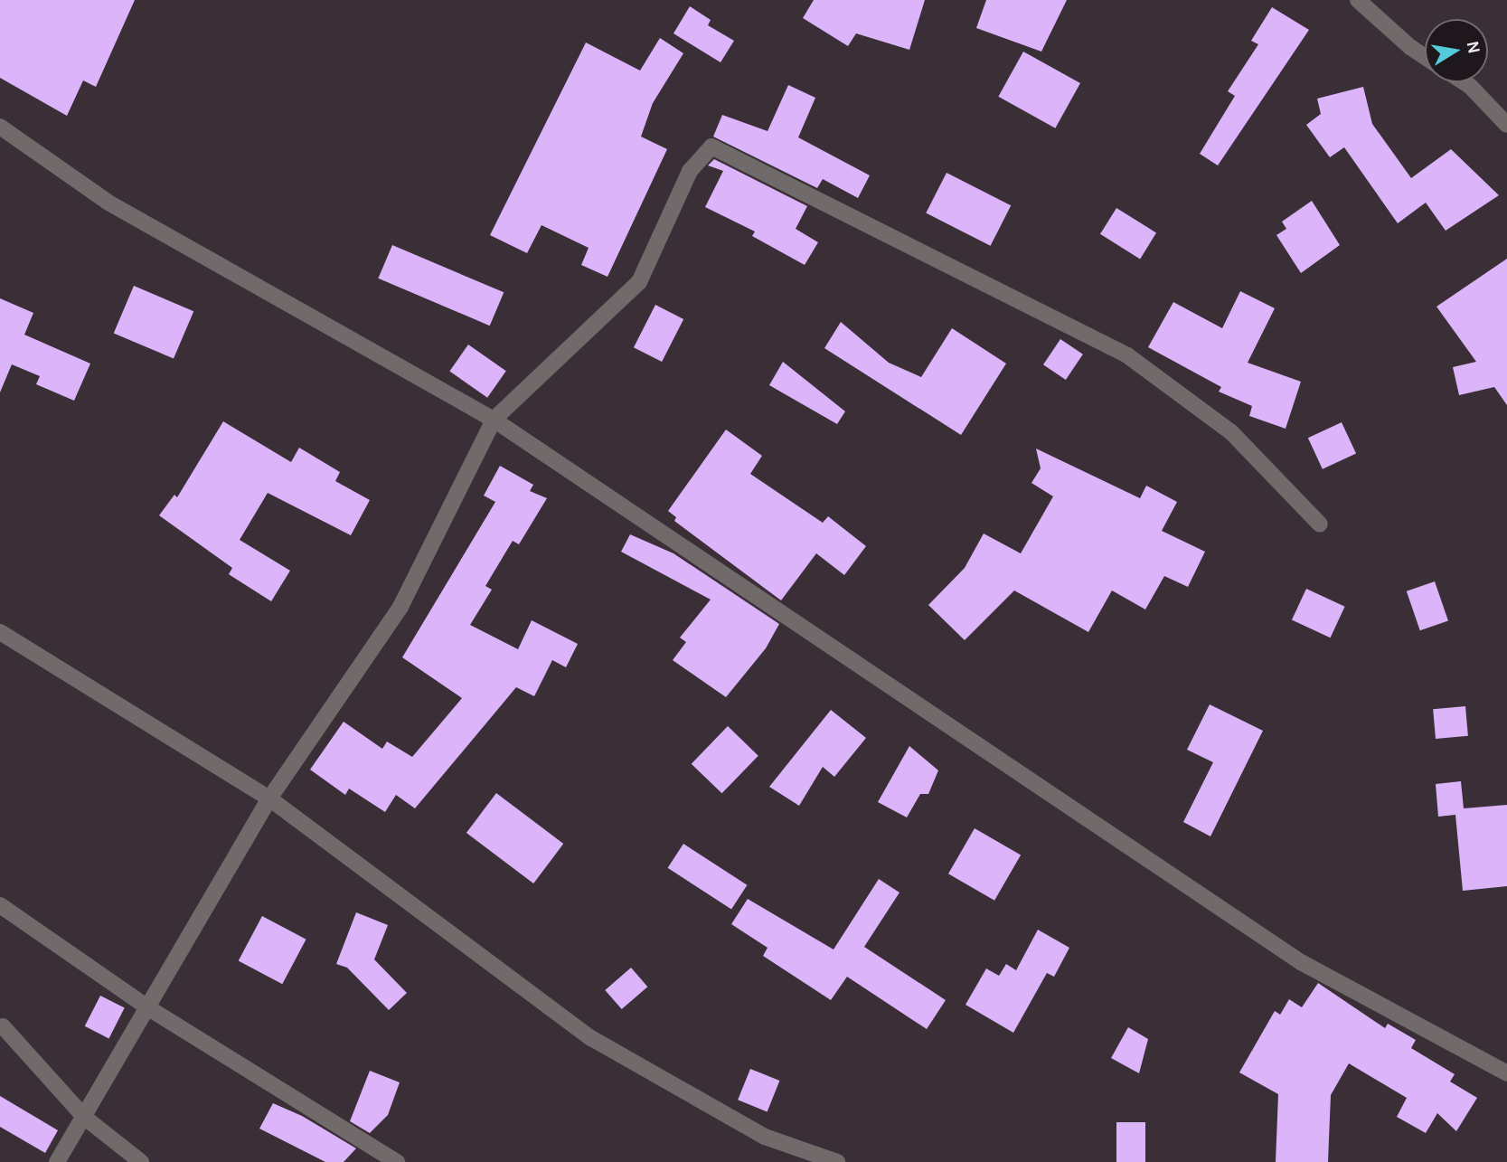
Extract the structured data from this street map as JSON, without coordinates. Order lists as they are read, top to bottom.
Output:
{
  "north": "right"
}
